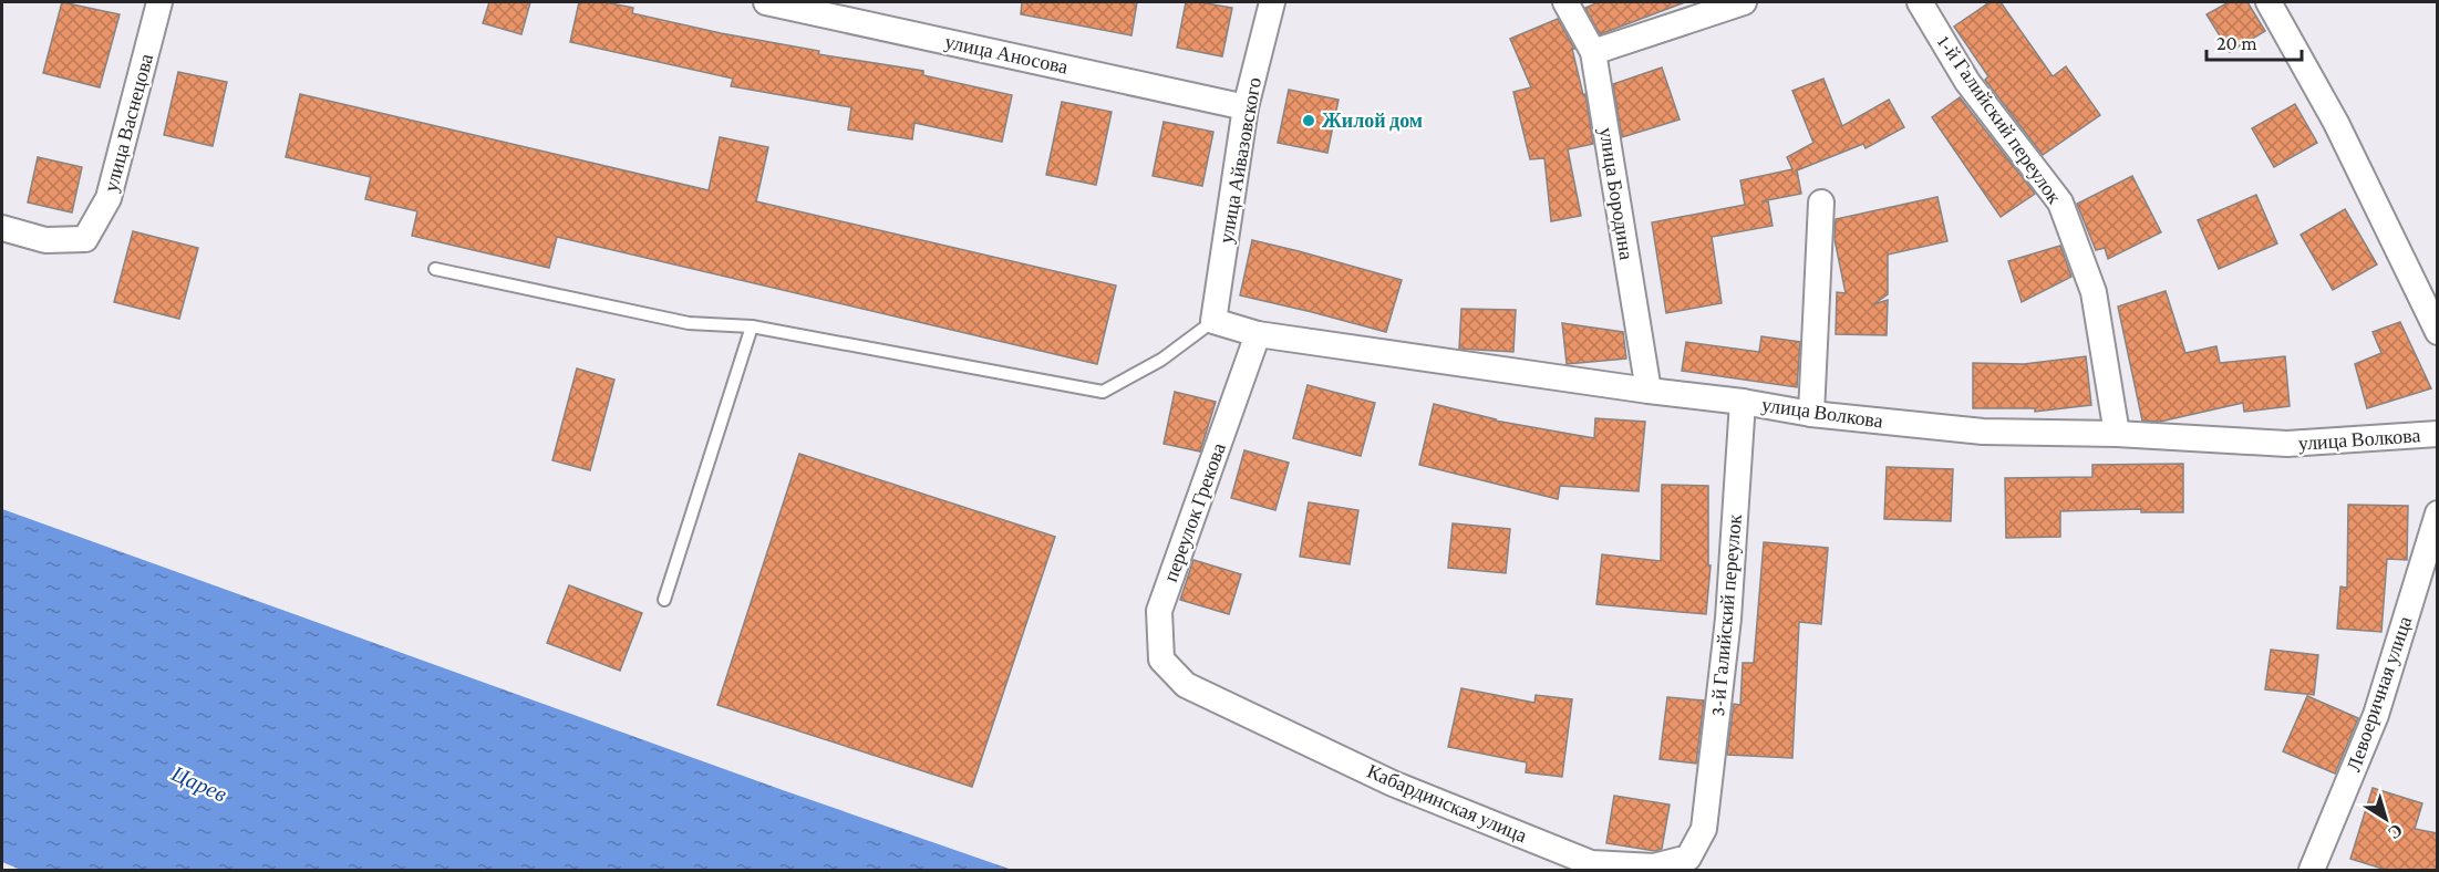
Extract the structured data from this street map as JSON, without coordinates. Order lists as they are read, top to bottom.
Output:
{
  "streets": {
    "street": [
      "улица Аносова",
      "1-й Галийский переулок",
      "улица Васнецова",
      "улица Айвазовского",
      "улица Бородина",
      "улица Волкова",
      "переулок Грекова",
      "3-й Галийский переулок",
      "Левоеричная улица",
      "Кабардинская улица"
    ]
  },
  "crossings": [
    ["улица Аносова", "улица Айвазовского"],
    ["1-й Галийский переулок", "улица Волкова"],
    ["улица Айвазовского", "улица Волкова"],
    ["улица Бородина", "улица Волкова"],
    ["улица Волкова", "переулок Грекова"],
    ["улица Волкова", "3-й Галийский переулок"],
    ["переулок Грекова", "Кабардинская улица"],
    ["3-й Галийский переулок", "Кабардинская улица"]
  ],
  "water": ["Царев"],
  "places": ["Жилой дом"],
  "scale_bar": "20 m",
  "north": "bottom right"
}
